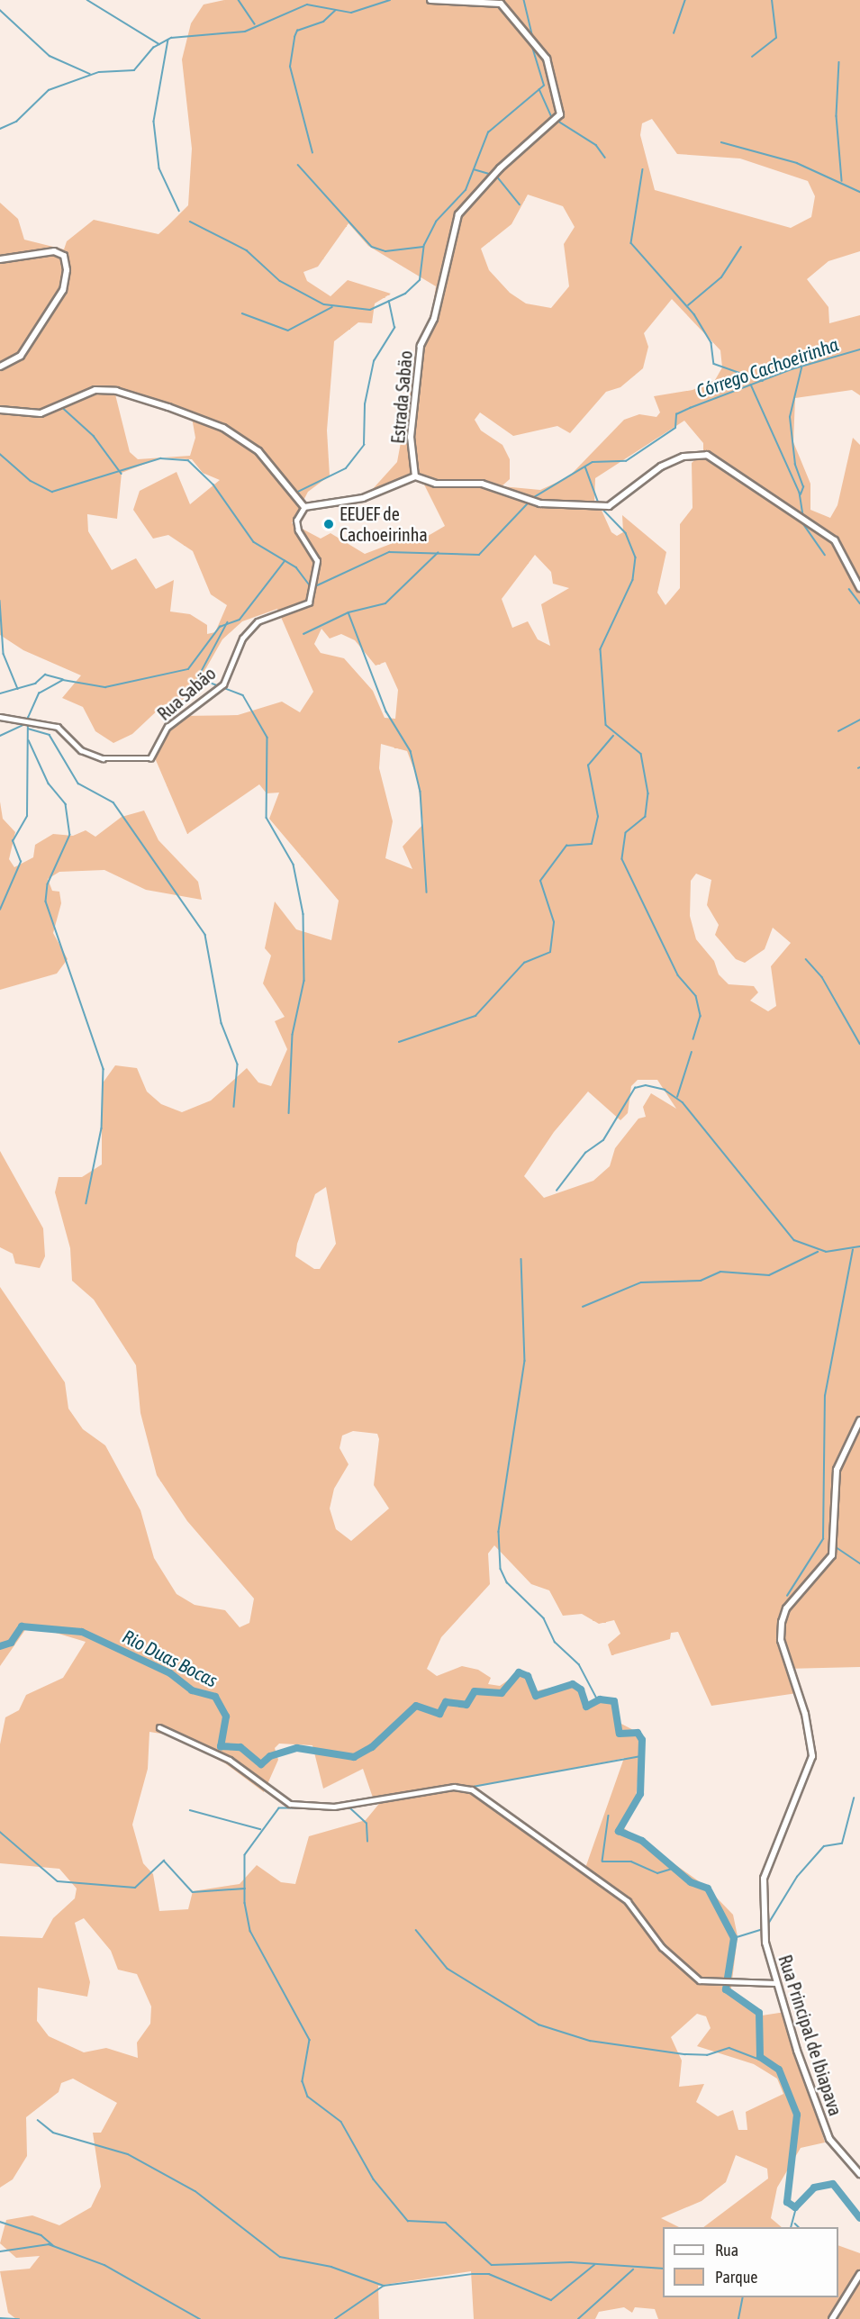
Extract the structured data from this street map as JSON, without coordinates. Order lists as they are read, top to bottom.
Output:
{
  "streets": {
    "street": ["Estrada Sabäo", "Rua Sabäo", "Rua Principal de Ibiapava"]
  },
  "water": ["Córrego Cachoeirinha", "Rio Duas Bocas"],
  "places": ["EEUEF de Cachoeirinha"],
  "legend": ["Rua", "Parque"]
}
